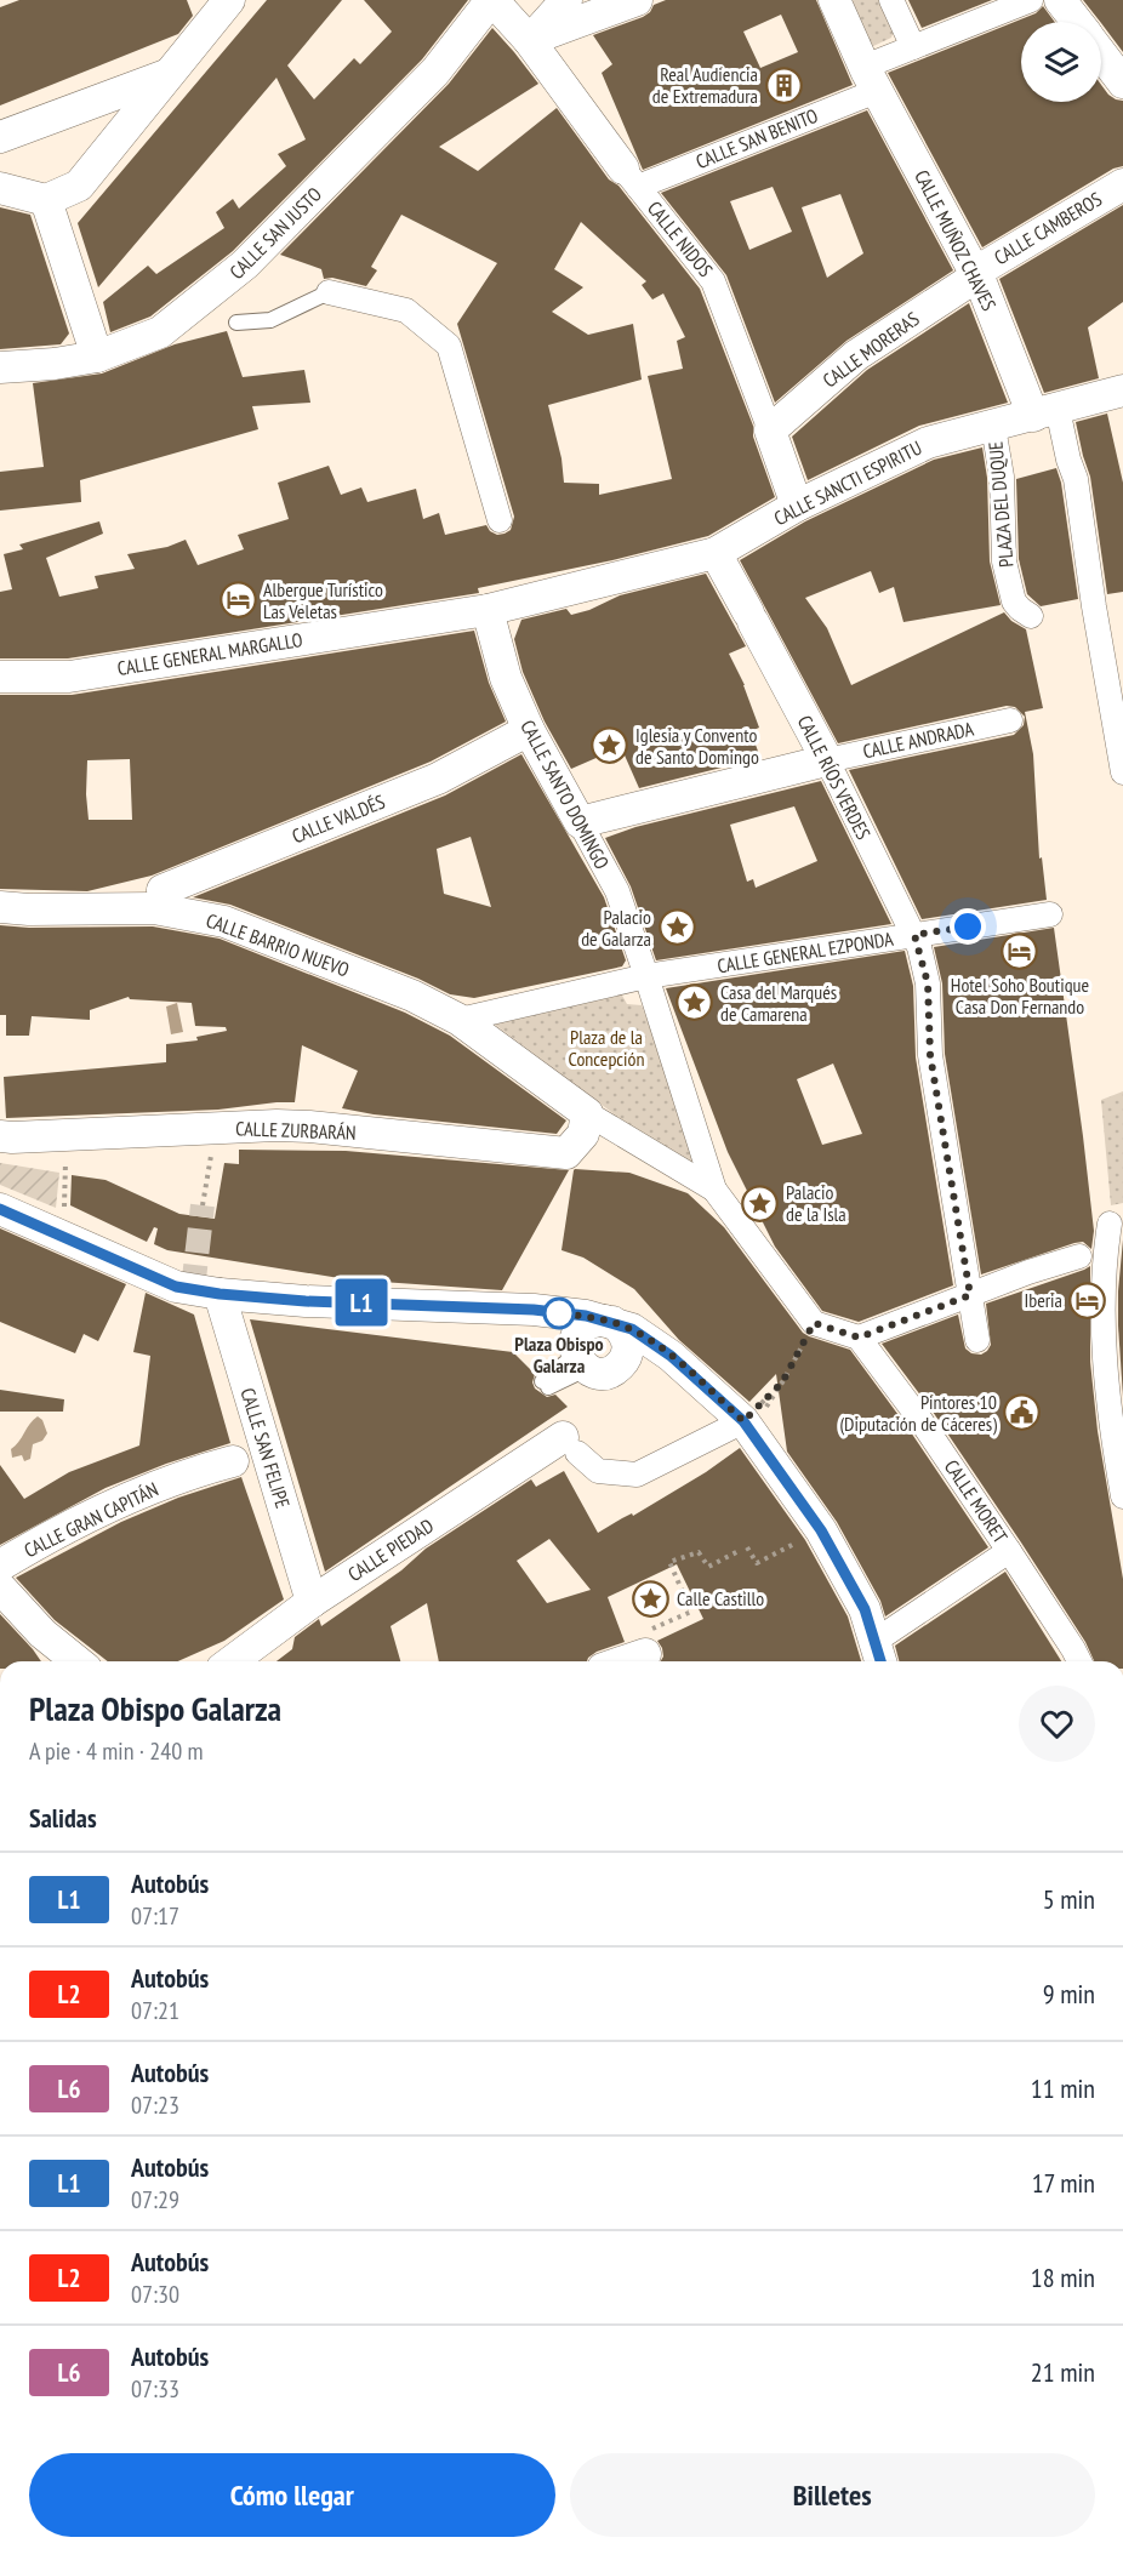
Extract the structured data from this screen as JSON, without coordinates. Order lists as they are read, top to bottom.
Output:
{
  "streets": {
    "street": [
      "CALLE SAN BENITO",
      "CALLE CAMBEROS",
      "CALLE SAN JUSTO",
      "CALLE NIDOS",
      "CALLE MUÑOZ CHAVES",
      "CALLE MORERAS",
      "CALLE SANCTI ESPIRITU",
      "PLAZA DEL DUQUE",
      "CALLE GENERAL MARGALLO",
      "CALLE ANDRADA",
      "CALLE RÍOS VERDES",
      "CALLE SANTO DOMINGO",
      "CALLE VALDÉS",
      "CALLE BARRIO NUEVO",
      "CALLE GENERAL EZPONDA",
      "CALLE ZURBARÁN",
      "CALLE SAN FELIPE",
      "CALLE MORET",
      "CALLE GRAN CAPITÁN",
      "CALLE PIEDAD"
    ]
  },
  "crossings": [
    ["CALLE SAN BENITO", "CALLE NIDOS"],
    ["CALLE SAN BENITO", "CALLE MUÑOZ CHAVES"],
    ["CALLE CAMBEROS", "CALLE MUÑOZ CHAVES"],
    ["CALLE CAMBEROS", "CALLE MORERAS"],
    ["CALLE SAN JUSTO", "CALLE NIDOS"],
    ["CALLE NIDOS", "CALLE MORERAS"],
    ["CALLE NIDOS", "CALLE SANCTI ESPIRITU"],
    ["CALLE MUÑOZ CHAVES", "CALLE MORERAS"],
    ["CALLE MUÑOZ CHAVES", "PLAZA DEL DUQUE"],
    ["CALLE SANCTI ESPIRITU", "PLAZA DEL DUQUE"],
    ["CALLE SANCTI ESPIRITU", "CALLE GENERAL MARGALLO"],
    ["CALLE SANCTI ESPIRITU", "CALLE RÍOS VERDES"],
    ["CALLE GENERAL MARGALLO", "CALLE RÍOS VERDES"],
    ["CALLE GENERAL MARGALLO", "CALLE SANTO DOMINGO"],
    ["CALLE ANDRADA", "CALLE RÍOS VERDES"],
    ["CALLE RÍOS VERDES", "CALLE GENERAL EZPONDA"],
    ["CALLE SANTO DOMINGO", "CALLE VALDÉS"],
    ["CALLE SANTO DOMINGO", "CALLE GENERAL EZPONDA"],
    ["CALLE VALDÉS", "CALLE BARRIO NUEVO"],
    ["CALLE SAN FELIPE", "CALLE GRAN CAPITÁN"],
    ["CALLE SAN FELIPE", "CALLE PIEDAD"]
  ],
  "parks": ["Plaza de la Concepción"],
  "places": {
    "building": ["Real Audiencia de Extremadura"],
    "hotel": ["Albergue Turístico Las Veletas", "Hotel Soho Boutique Casa Don Fernando", "Iberia"],
    "place": [
      "Iglesia y Convento de Santo Domingo",
      "Palacio de Galarza",
      "Casa del Marqués de Camarena",
      "Palacio de la Isla",
      "Calle Castillo"
    ],
    "other": ["Plaza Obispo Galarza"],
    "public building": ["Pintores 10 (Diputación de Cáceres)"]
  },
  "lines": ["bus line L1"],
  "page": {
    "on_map": "L1",
    "heading": [
      ["Plaza Obispo Galarza", "A pie · 4 min · 240 m"],
      "Salidas"
    ],
    "list": [
      {
        "mark": "L1",
        "name": "Autobús",
        "note": "07:17",
        "value": "5 min"
      },
      {
        "mark": "L2",
        "name": "Autobús",
        "note": "07:21",
        "value": "9 min"
      },
      {
        "mark": "L6",
        "name": "Autobús",
        "note": "07:23",
        "value": "11 min"
      },
      {
        "mark": "L1",
        "name": "Autobús",
        "note": "07:29",
        "value": "17 min"
      },
      {
        "mark": "L2",
        "name": "Autobús",
        "note": "07:30",
        "value": "18 min"
      },
      {
        "mark": "L6",
        "name": "Autobús",
        "note": "07:33",
        "value": "21 min"
      }
    ],
    "buttons": ["Cómo llegar", "Billetes"]
  }
}
